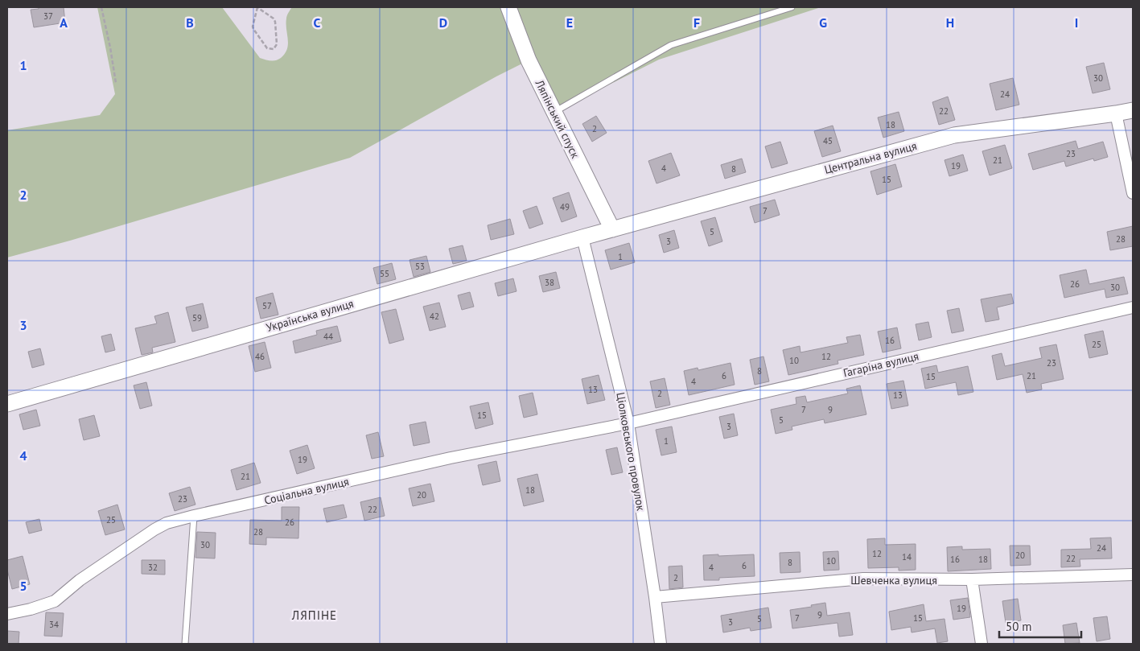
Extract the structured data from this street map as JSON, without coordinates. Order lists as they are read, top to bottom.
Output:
{
  "streets": {
    "street": [
      "Ляпінський спуск",
      "Центральна вулиця",
      "Українська вулиця",
      "Гагаріна вулиця",
      "Ціолковського провулок",
      "Соціальна вулиця",
      "Шевченка вулиця"
    ]
  },
  "crossings": [
    ["Ляпінський спуск", "Центральна вулиця"],
    ["Ляпінський спуск", "Українська вулиця"],
    ["Центральна вулиця", "Українська вулиця"],
    ["Українська вулиця", "Ціолковського провулок"],
    ["Гагаріна вулиця", "Ціолковського провулок"],
    ["Гагаріна вулиця", "Соціальна вулиця"],
    ["Ціолковського провулок", "Соціальна вулиця"],
    ["Ціолковського провулок", "Шевченка вулиця"]
  ],
  "districts": ["ЛЯПІНЕ"],
  "house_numbers": [
    "37",
    "30",
    "24",
    "22",
    "18",
    "2",
    "45",
    "23",
    "21",
    "19",
    "4",
    "8",
    "15",
    "49",
    "7",
    "5",
    "28",
    "3",
    "1",
    "53",
    "55",
    "38",
    "26",
    "30",
    "57",
    "42",
    "59",
    "44",
    "16",
    "25",
    "46",
    "12",
    "10",
    "23",
    "8",
    "6",
    "21",
    "15",
    "4",
    "13",
    "2",
    "13",
    "7",
    "9",
    "15",
    "5",
    "3",
    "1",
    "19",
    "21",
    "18",
    "20",
    "23",
    "22",
    "25",
    "26",
    "28",
    "30",
    "24",
    "12",
    "20",
    "14",
    "22",
    "16",
    "18",
    "10",
    "8",
    "6",
    "32",
    "4",
    "2",
    "19",
    "9",
    "7",
    "15",
    "5",
    "3",
    "34"
  ],
  "scale_bar": "50 m",
  "grid": {
    "columns": [
      "A",
      "B",
      "C",
      "D",
      "E",
      "F",
      "G",
      "H",
      "I"
    ],
    "rows": [
      "1",
      "2",
      "3",
      "4",
      "5"
    ]
  }
}
